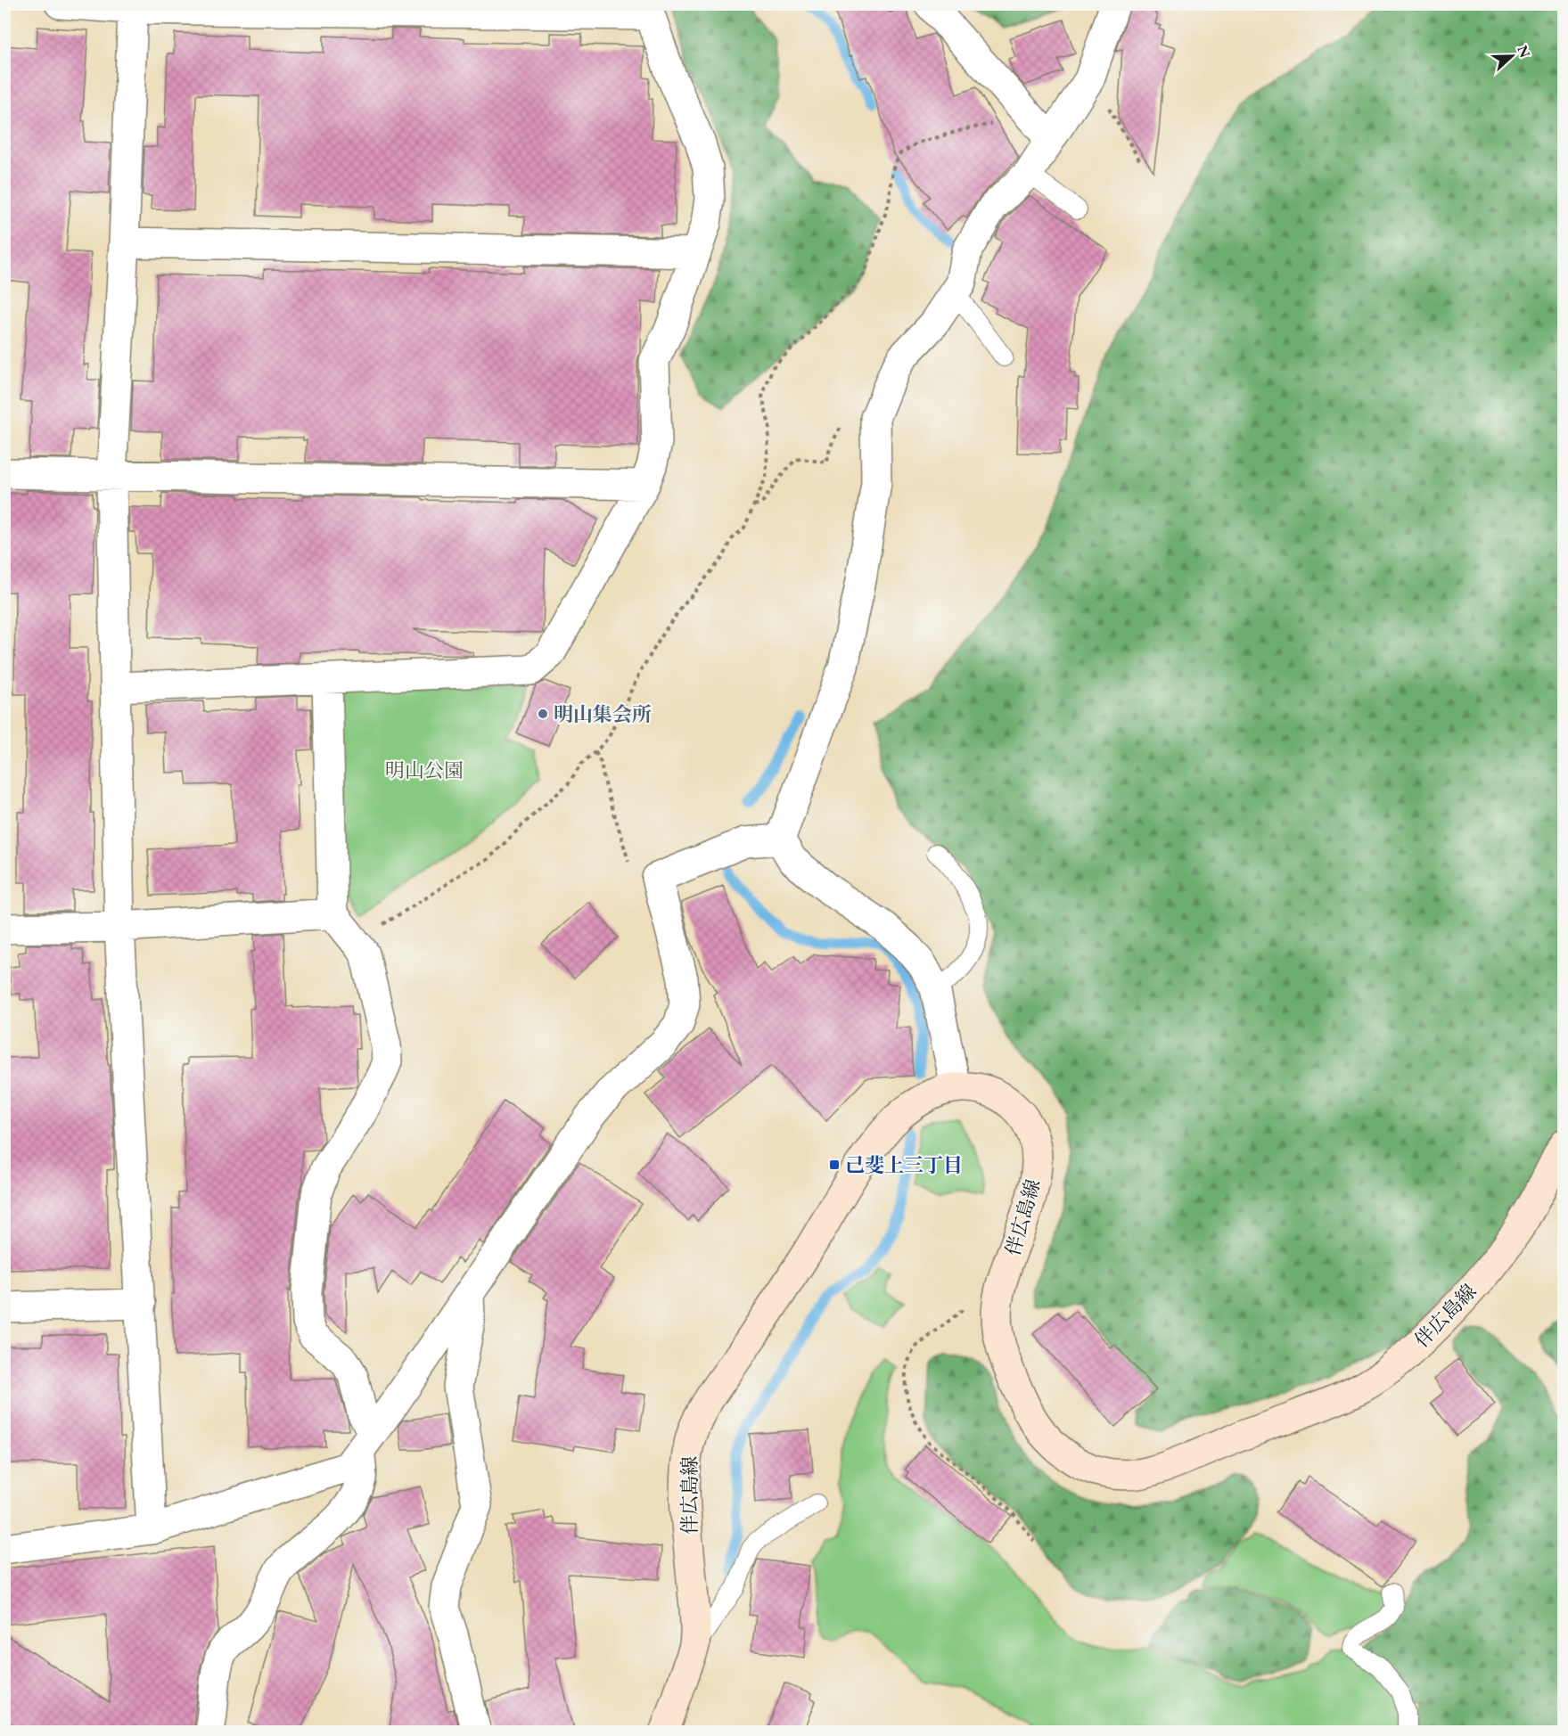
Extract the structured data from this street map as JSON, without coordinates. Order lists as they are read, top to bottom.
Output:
{
  "streets": {
    "main road": ["伴広島線"]
  },
  "parks": ["明山公園"],
  "places": {
    "other": ["明山集会所"],
    "transit": ["己斐上三丁目"]
  },
  "north": "right"
}
